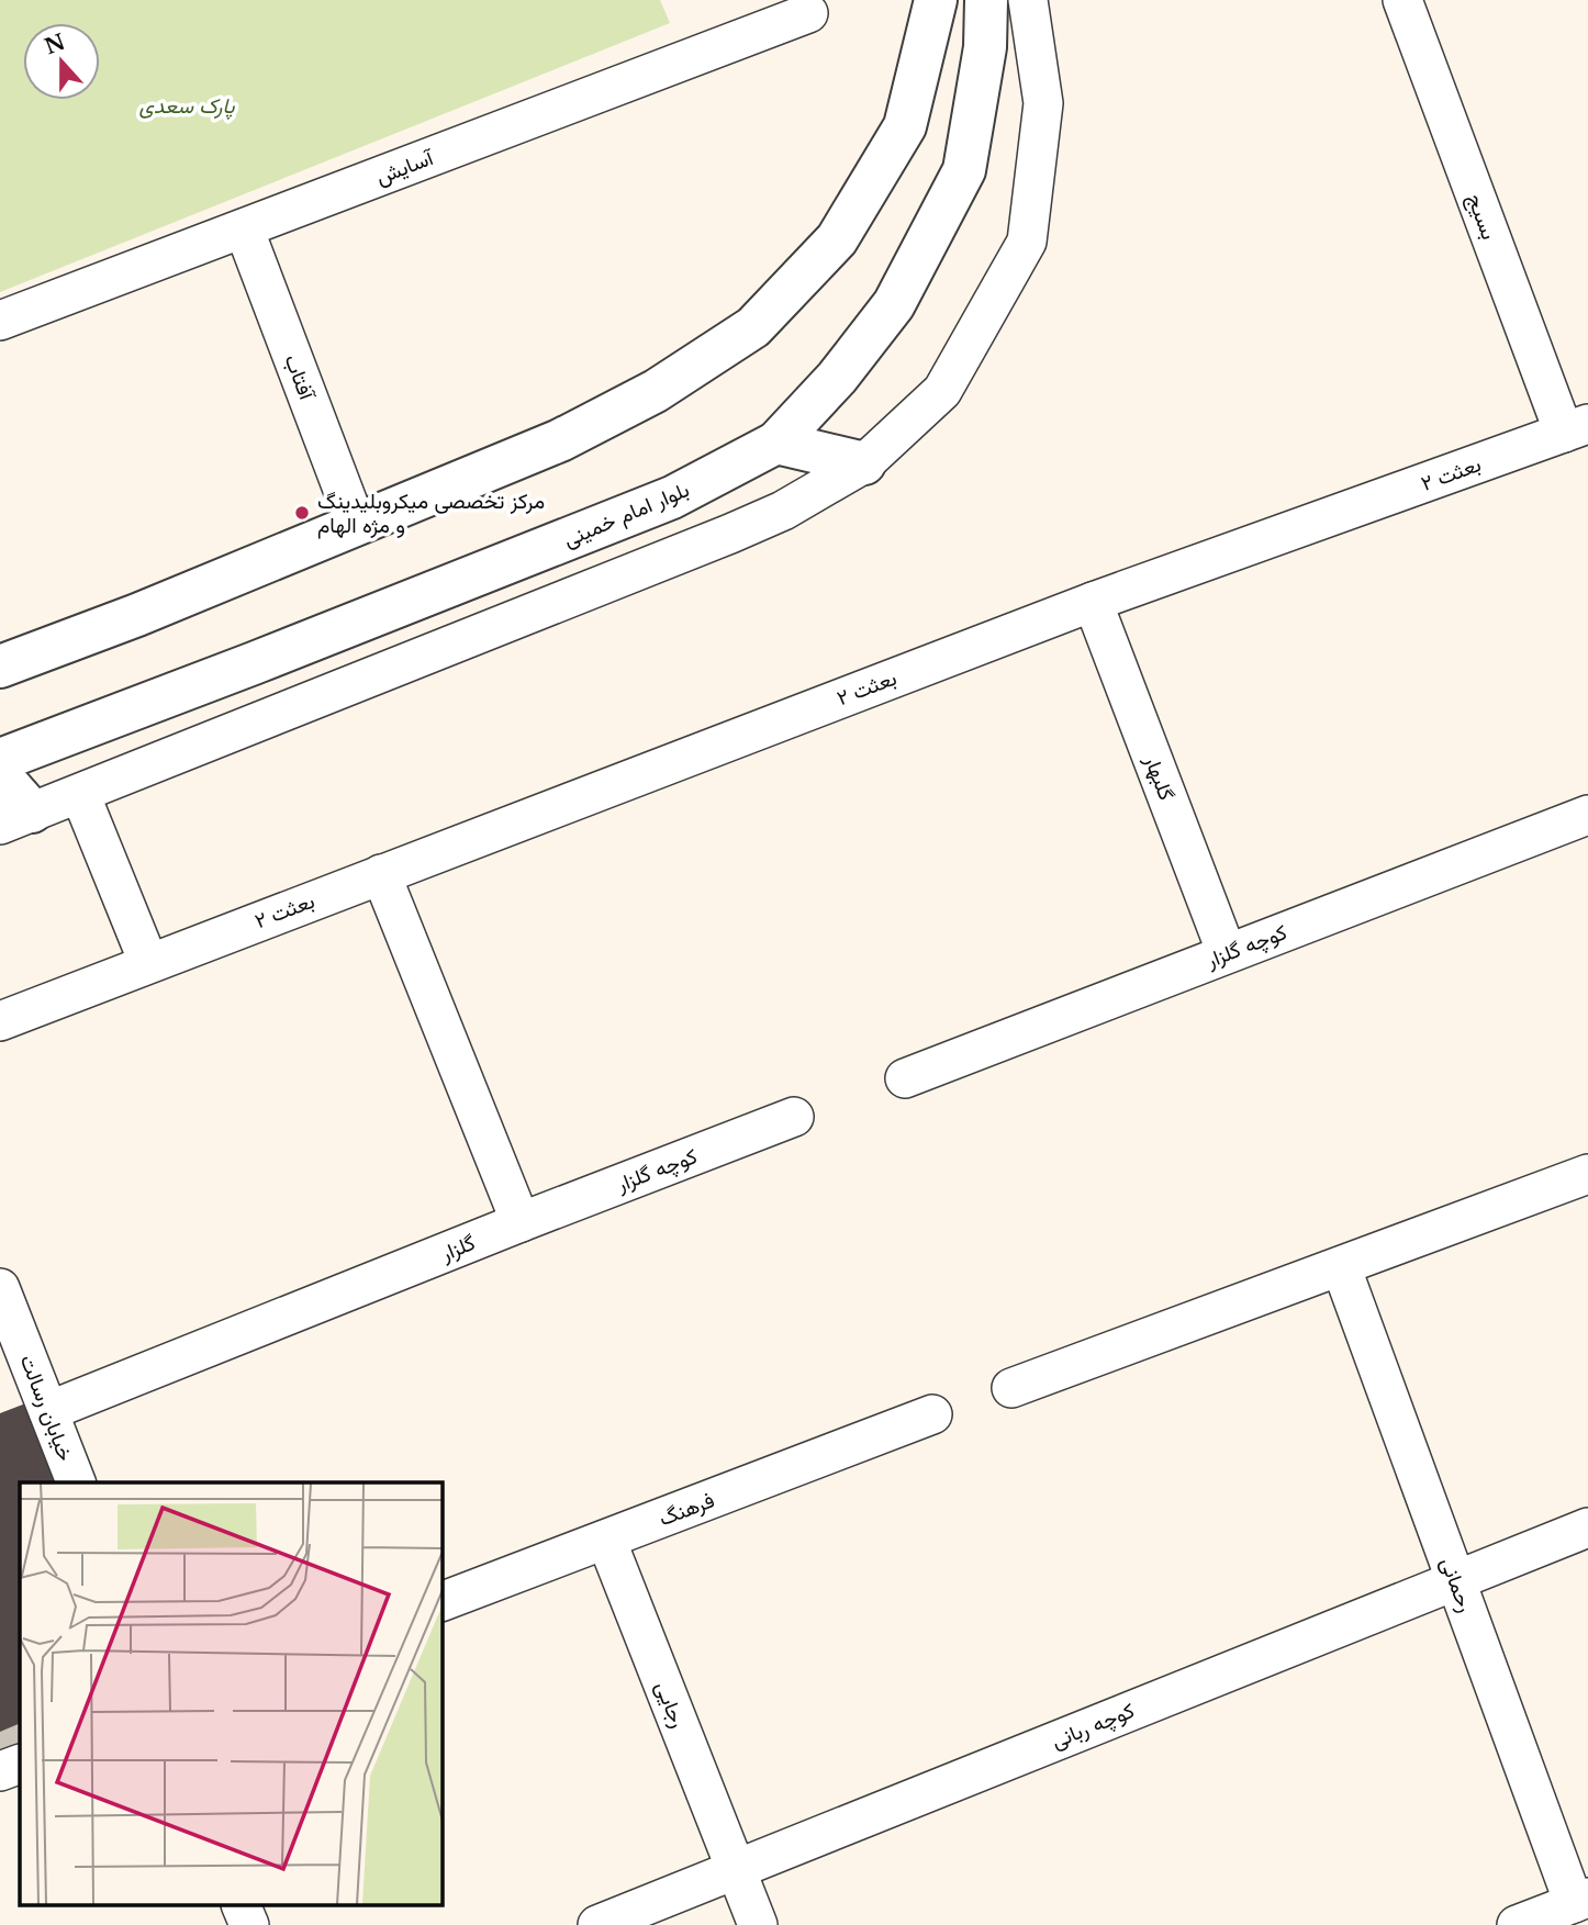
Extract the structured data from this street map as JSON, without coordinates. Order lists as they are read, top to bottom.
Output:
{
  "streets": {
    "street": [
      "آسایش",
      "بسیج",
      "آفتاب",
      "بعثت ۲",
      "بلوار امام خمینی",
      "گلبهار",
      "کوچه گلزار",
      "گلزار",
      "خیابان رسالت",
      "فرهنگ",
      "رحمانی",
      "رجایی",
      "کوچه ربانی"
    ]
  },
  "crossings": [
    ["آسایش", "آفتاب"],
    ["بسیج", "بعثت ۲"],
    ["بعثت ۲", "گلبهار"],
    ["گلبهار", "کوچه گلزار"],
    ["کوچه گلزار", "گلزار"],
    ["گلزار", "خیابان رسالت"],
    ["فرهنگ", "رجایی"],
    ["رحمانی", "کوچه ربانی"],
    ["رجایی", "کوچه ربانی"]
  ],
  "parks": ["پارک سعدی"],
  "places": ["مرکز تخصصی میکروبلیدینگ و مژه الهام"],
  "north": "top"
}
